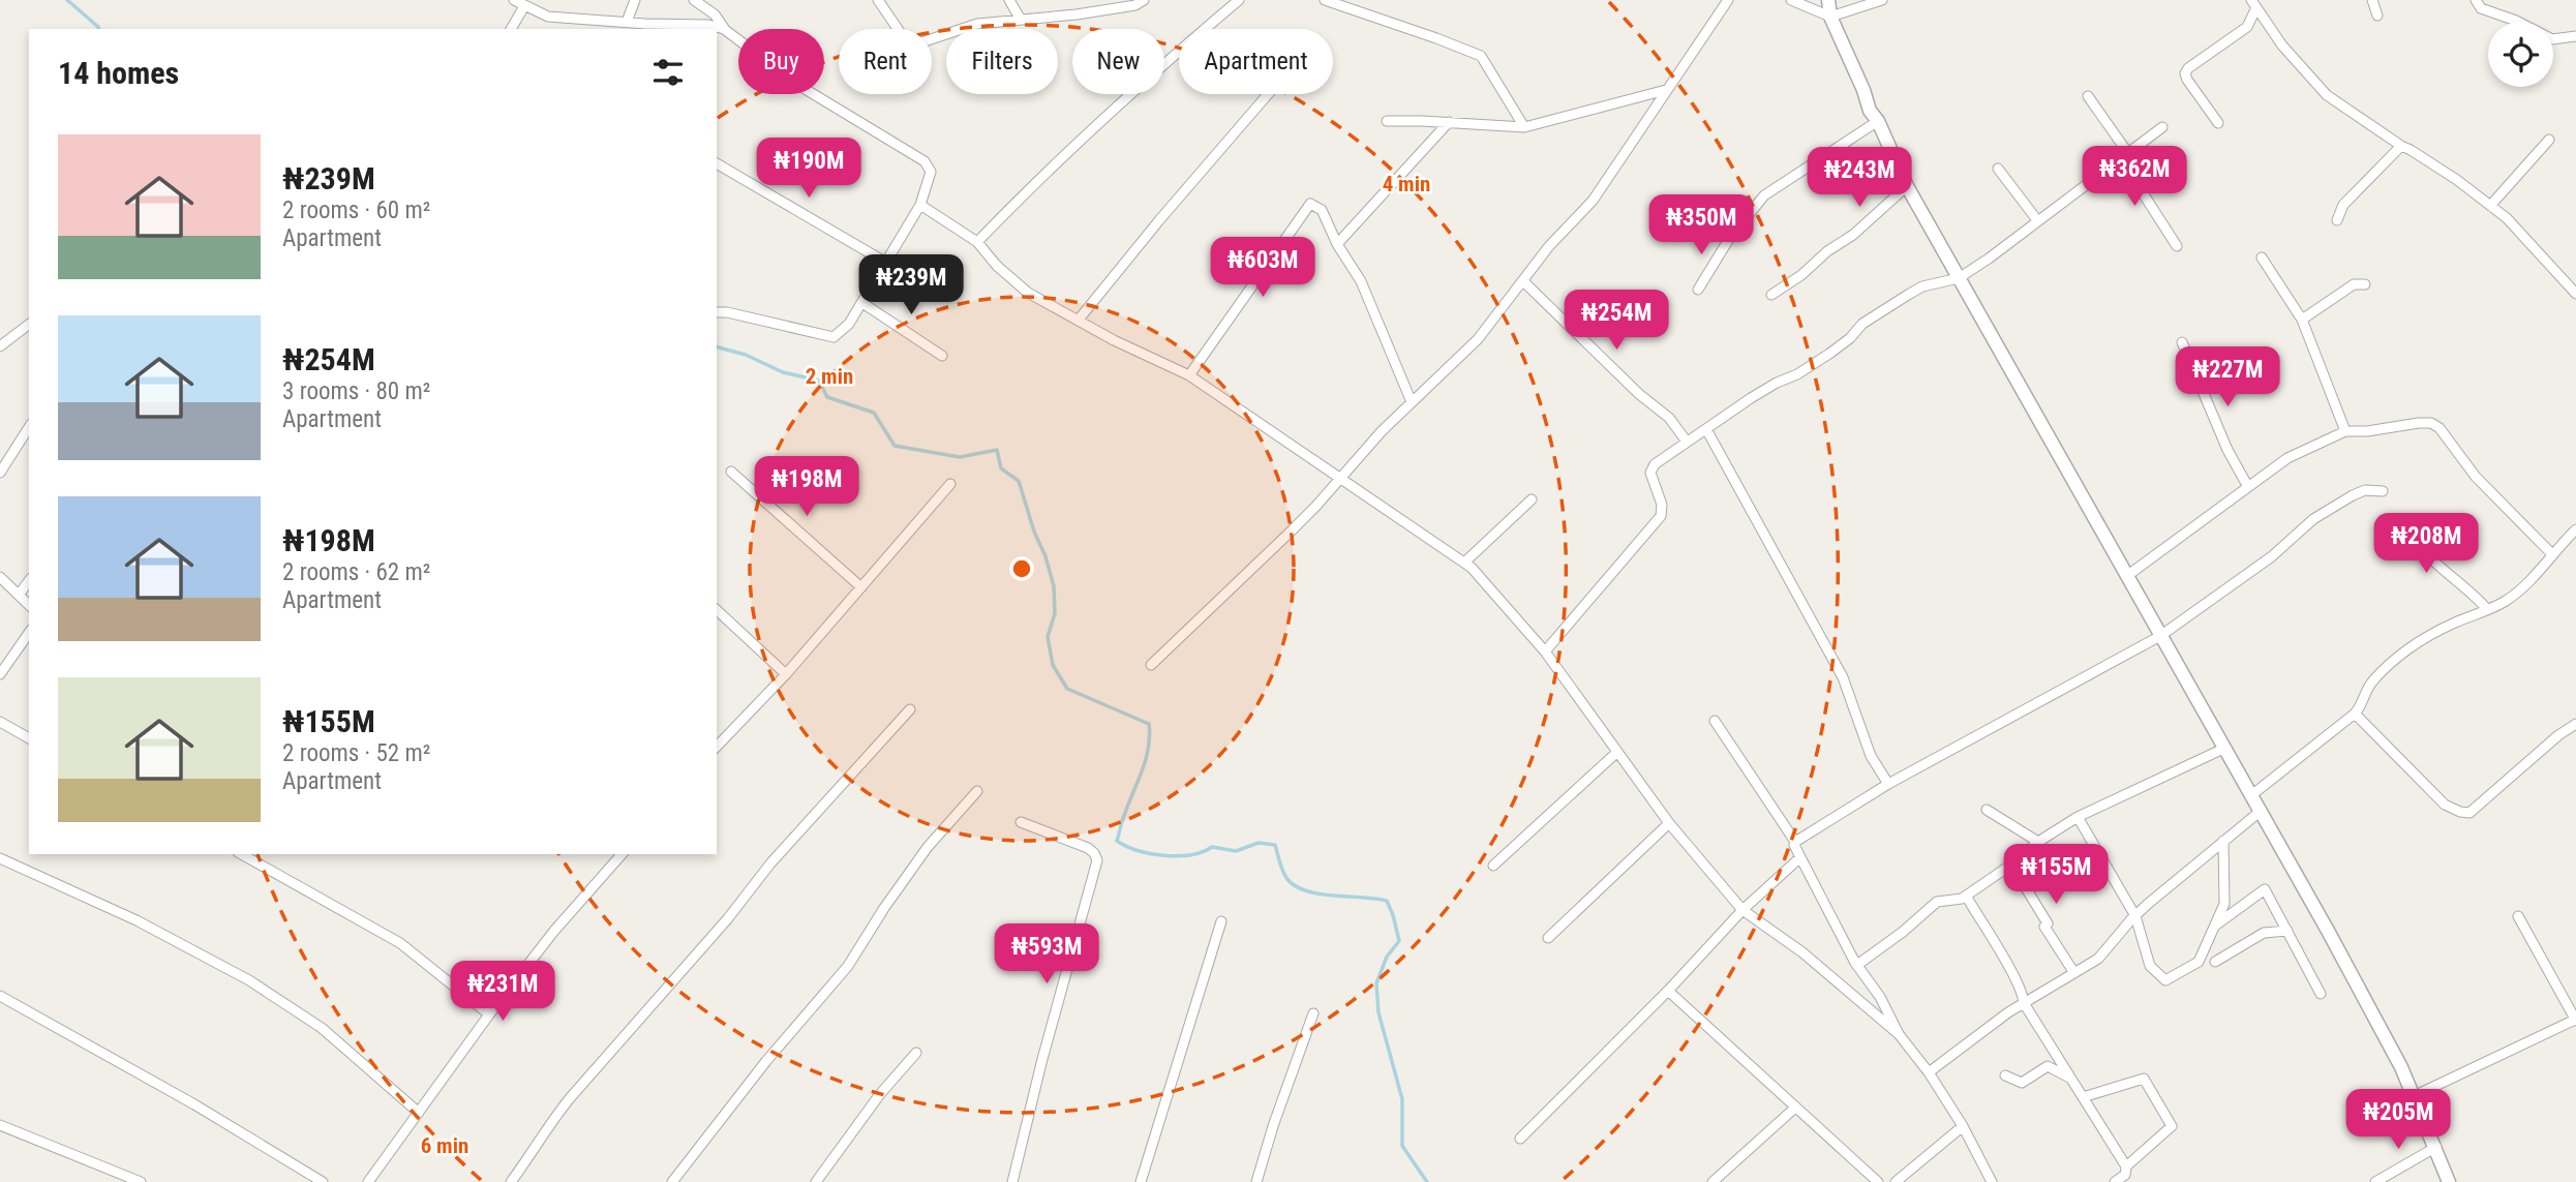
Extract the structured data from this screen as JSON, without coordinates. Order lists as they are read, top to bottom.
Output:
{
  "page": {
    "chip": [
      "Buy",
      "Rent",
      "Filters",
      "New",
      "Apartment"
    ],
    "heading": "14 homes",
    "list": [
      {
        "name": "₦239M",
        "note": "2 rooms · 60 m² · Apartment"
      },
      {
        "name": "₦254M",
        "note": "3 rooms · 80 m² · Apartment"
      },
      {
        "name": "₦198M",
        "note": "2 rooms · 62 m² · Apartment"
      },
      {
        "name": "₦155M",
        "note": "2 rooms · 52 m² · Apartment"
      }
    ],
    "price": [
      "₦190M",
      "₦362M",
      "₦243M",
      "₦350M",
      "₦603M",
      "₦239M",
      "₦254M",
      "₦227M",
      "₦198M",
      "₦208M",
      "₦155M",
      "₦593M",
      "₦231M",
      "₦205M"
    ]
  },
  "rings": ["4 min", "2 min", "6 min"]
}
